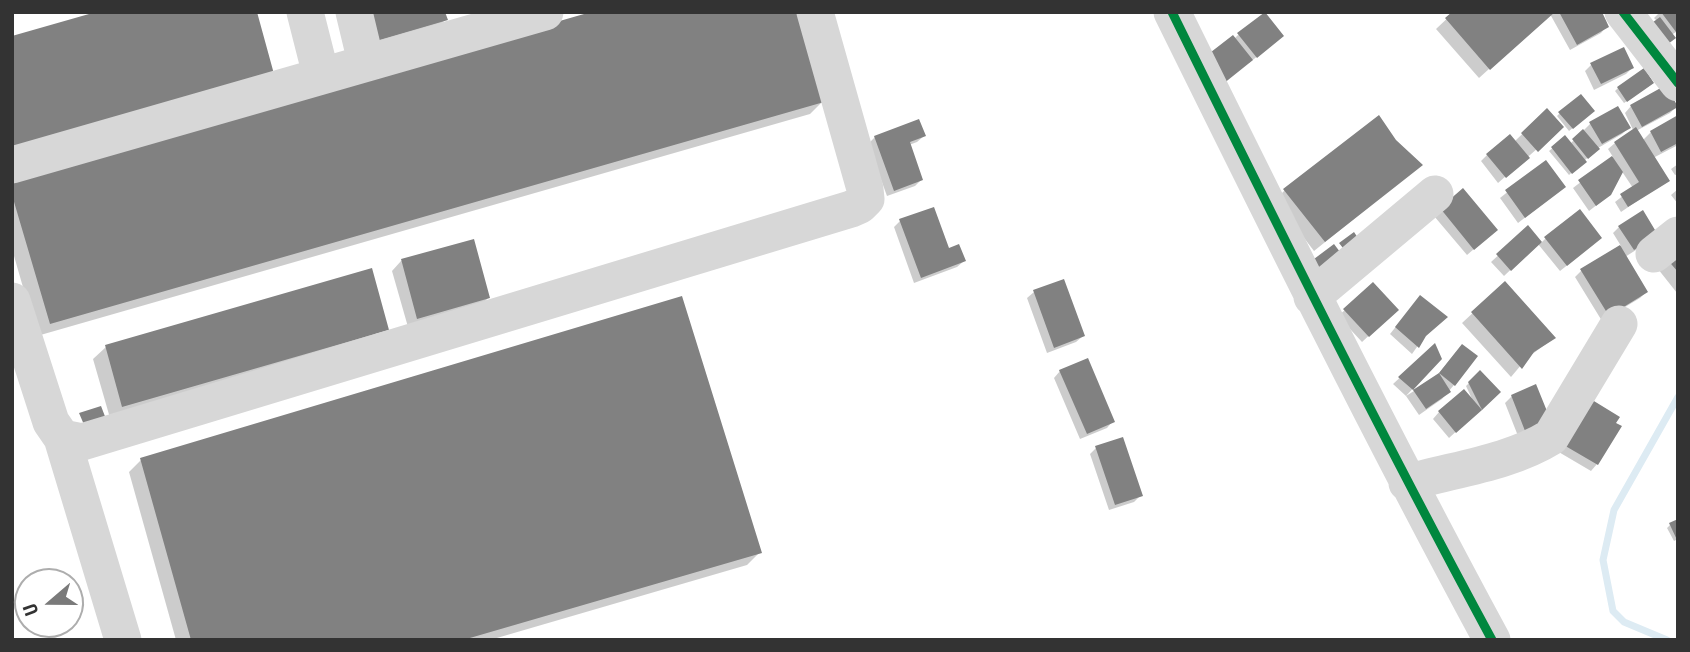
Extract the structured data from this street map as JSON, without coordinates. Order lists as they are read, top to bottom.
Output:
{
  "north": "left"
}
